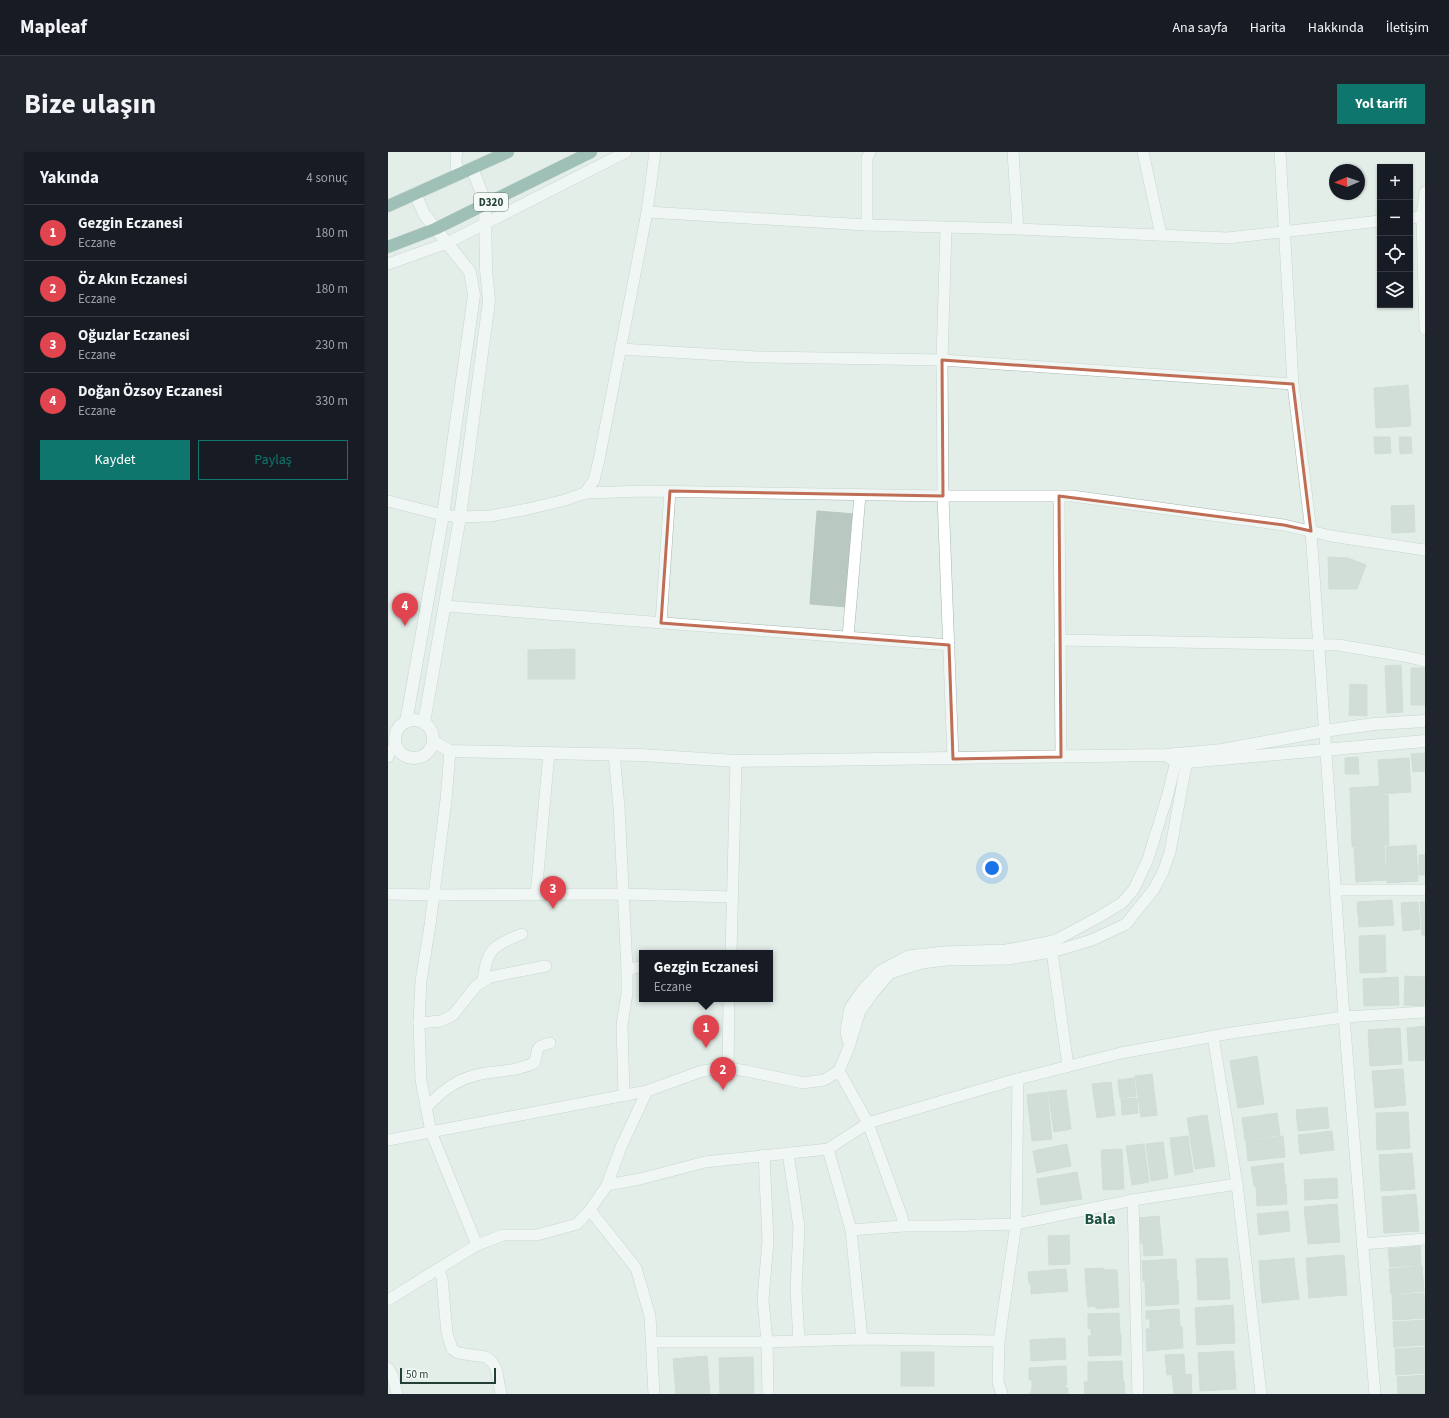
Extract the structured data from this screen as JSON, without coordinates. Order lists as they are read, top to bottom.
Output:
{
  "streets": {
    "highway": ["D320"]
  },
  "districts": ["Bala"],
  "scale_bar": "50 m",
  "north": "left",
  "page": {
    "header": "Mapleaf",
    "nav": [
      "Ana sayfa",
      "Harita",
      "Hakkında",
      "İletişim"
    ],
    "title": "Bize ulaşın",
    "buttons": [
      "Yol tarifi",
      ["Kaydet", "Paylaş"]
    ],
    "heading": ["Yakında", "4 sonuç"],
    "map_buttons": ["+", "−"],
    "list": [
      {
        "mark": "1",
        "name": "Gezgin Eczanesi",
        "note": "Eczane",
        "value": "180 m"
      },
      {
        "mark": "2",
        "name": "Öz Akın Eczanesi",
        "note": "Eczane",
        "value": "180 m"
      },
      {
        "mark": "3",
        "name": "Oğuzlar Eczanesi",
        "note": "Eczane",
        "value": "230 m"
      },
      {
        "mark": "4",
        "name": "Doğan Özsoy Eczanesi",
        "note": "Eczane",
        "value": "330 m"
      }
    ],
    "pins": [
      "4",
      "3",
      "1",
      "2"
    ],
    "popup": ["Gezgin Eczanesi", "Eczane"],
    "scale": "50 m"
  }
}
